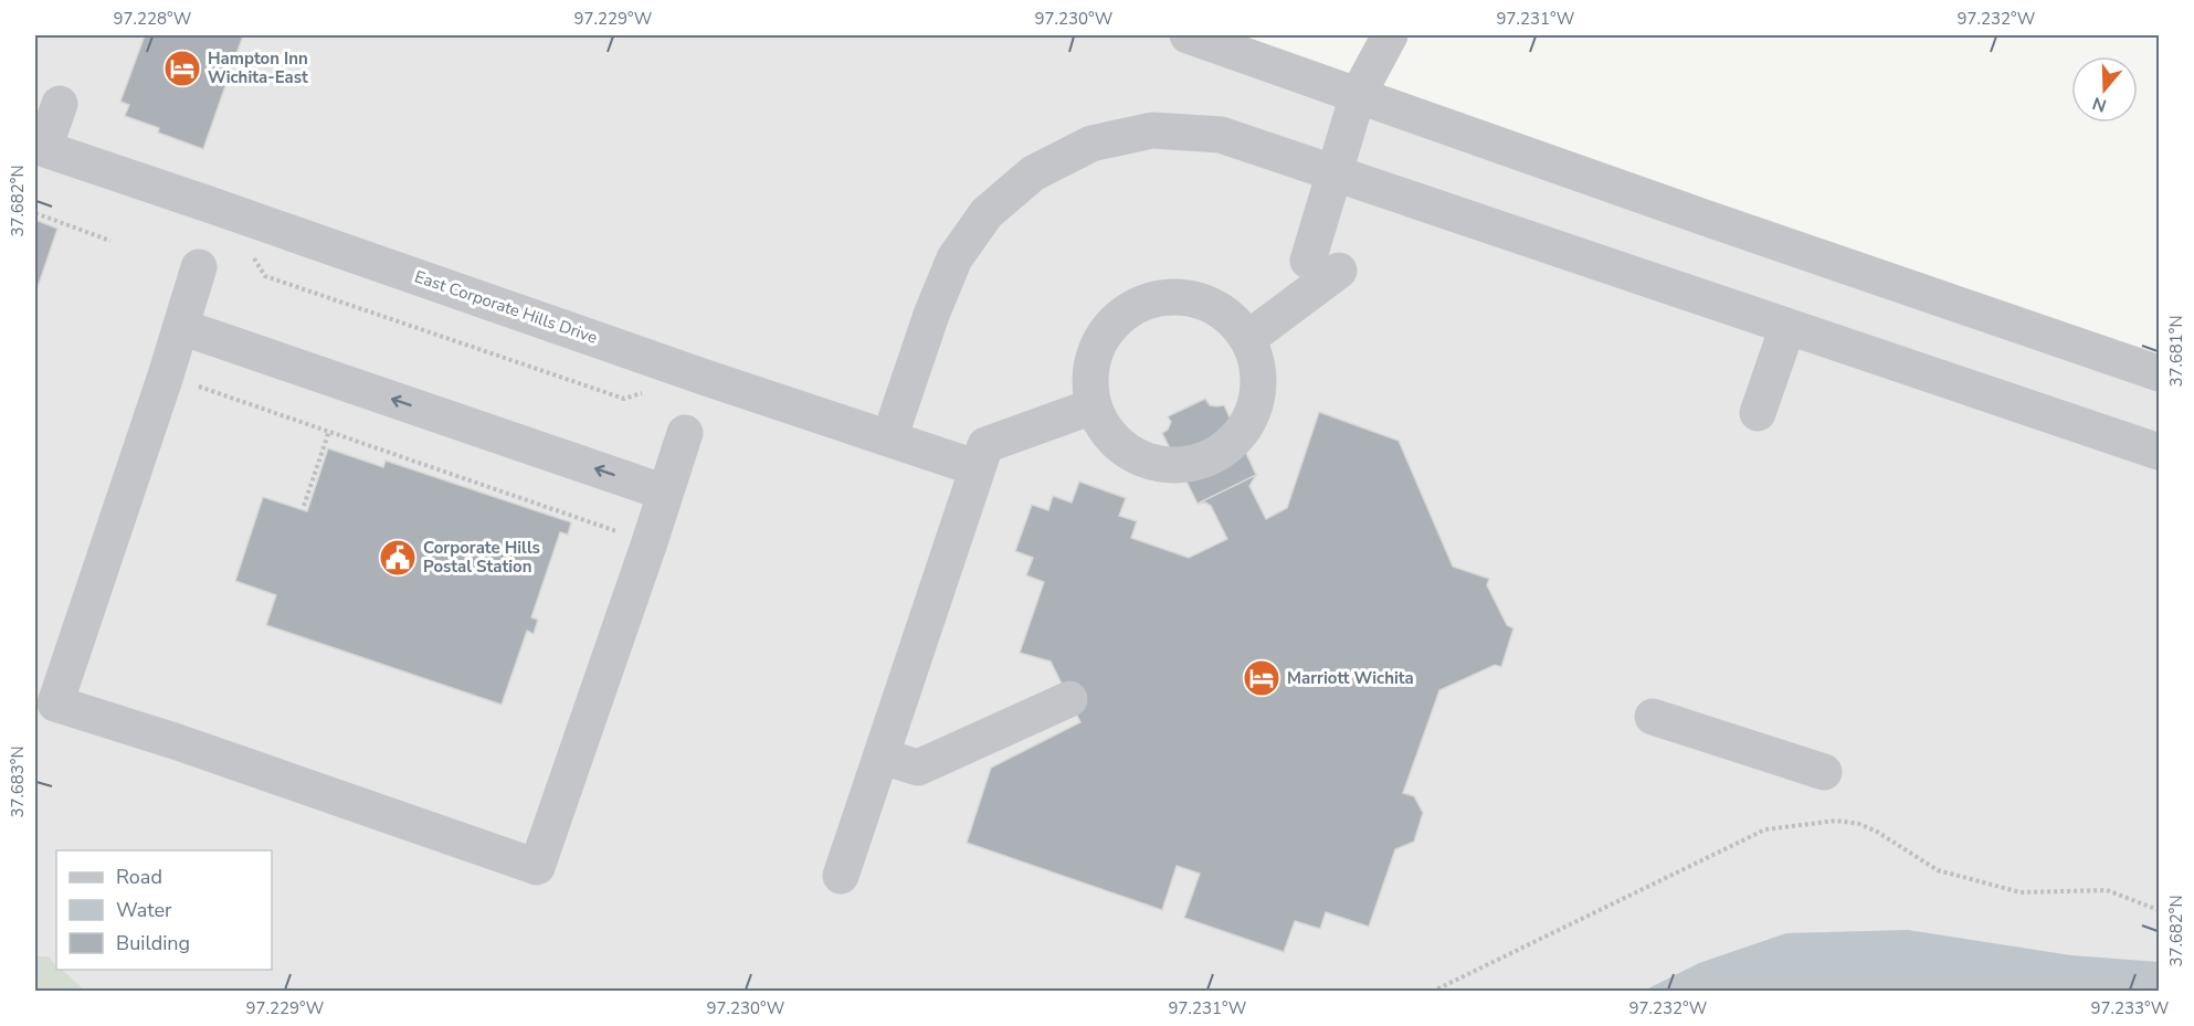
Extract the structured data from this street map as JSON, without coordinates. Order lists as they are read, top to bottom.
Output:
{
  "streets": {
    "street": ["East Corporate Hills Drive"]
  },
  "places": {
    "hotel": ["Hampton Inn Wichita-East", "Marriott Wichita"],
    "public building": ["Corporate Hills Postal Station"]
  },
  "legend": ["Road", "Water", "Building"],
  "north": "bottom",
  "coordinates": [
    "97.228°W",
    "97.229°W",
    "97.230°W",
    "97.231°W",
    "97.232°W",
    "37.682°N",
    "37.681°N",
    "37.683°N",
    "97.233°W"
  ]
}
